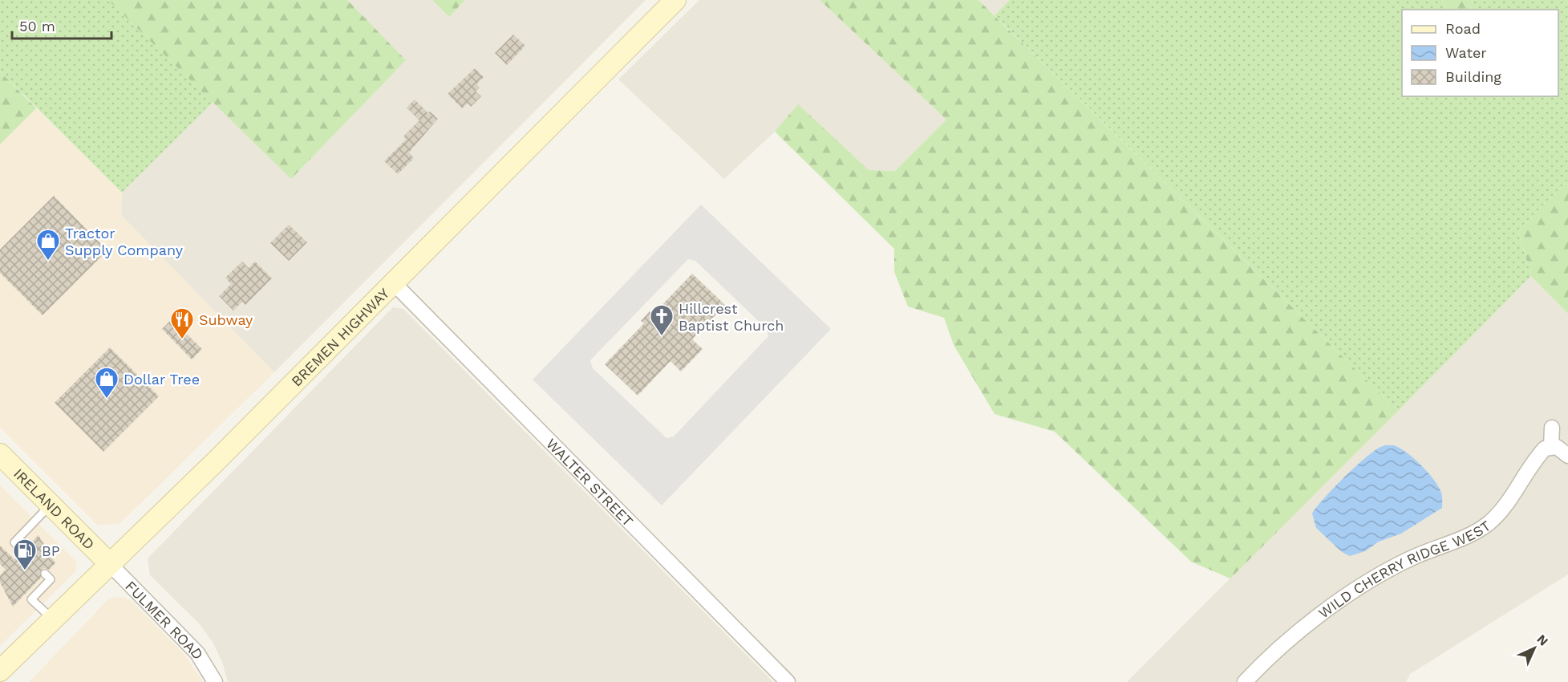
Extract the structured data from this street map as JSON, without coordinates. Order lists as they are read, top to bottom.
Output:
{
  "streets": {
    "main road": ["BREMEN HIGHWAY", "IRELAND ROAD"],
    "street": ["WALTER STREET", "WILD CHERRY RIDGE WEST", "FULMER ROAD"]
  },
  "crossings": [
    ["BREMEN HIGHWAY", "WALTER STREET"],
    ["BREMEN HIGHWAY", "IRELAND ROAD"],
    ["BREMEN HIGHWAY", "FULMER ROAD"],
    ["IRELAND ROAD", "FULMER ROAD"]
  ],
  "places": {
    "shop": ["Tractor Supply Company", "Dollar Tree"],
    "church": ["Hillcrest Baptist Church"],
    "restaurant": ["Subway"],
    "fuel station": ["BP"]
  },
  "legend": ["Road", "Water", "Building"],
  "scale_bar": "50 m",
  "north": "top right"
}
